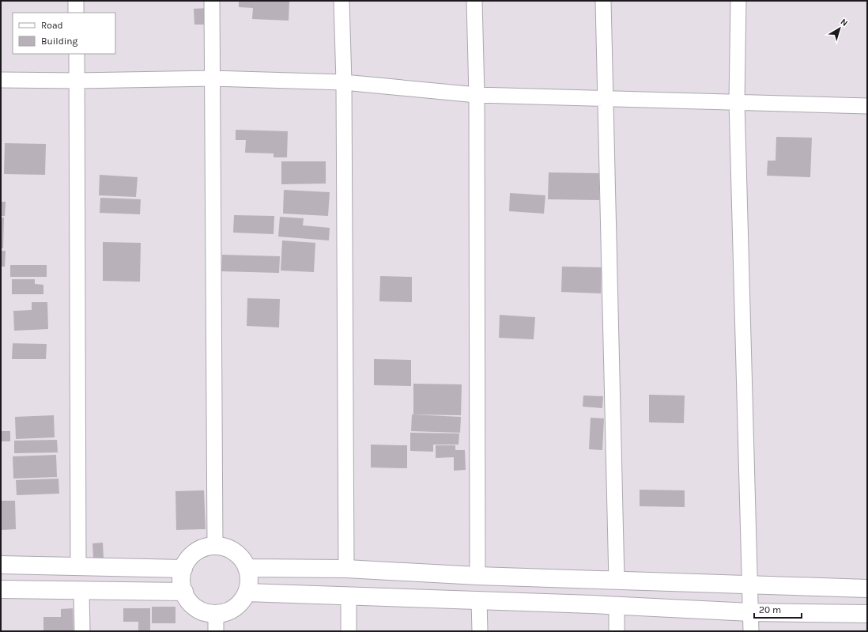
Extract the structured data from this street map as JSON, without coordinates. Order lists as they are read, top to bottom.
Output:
{
  "legend": ["Road", "Building"],
  "scale_bar": "20 m",
  "north": "top right"
}
